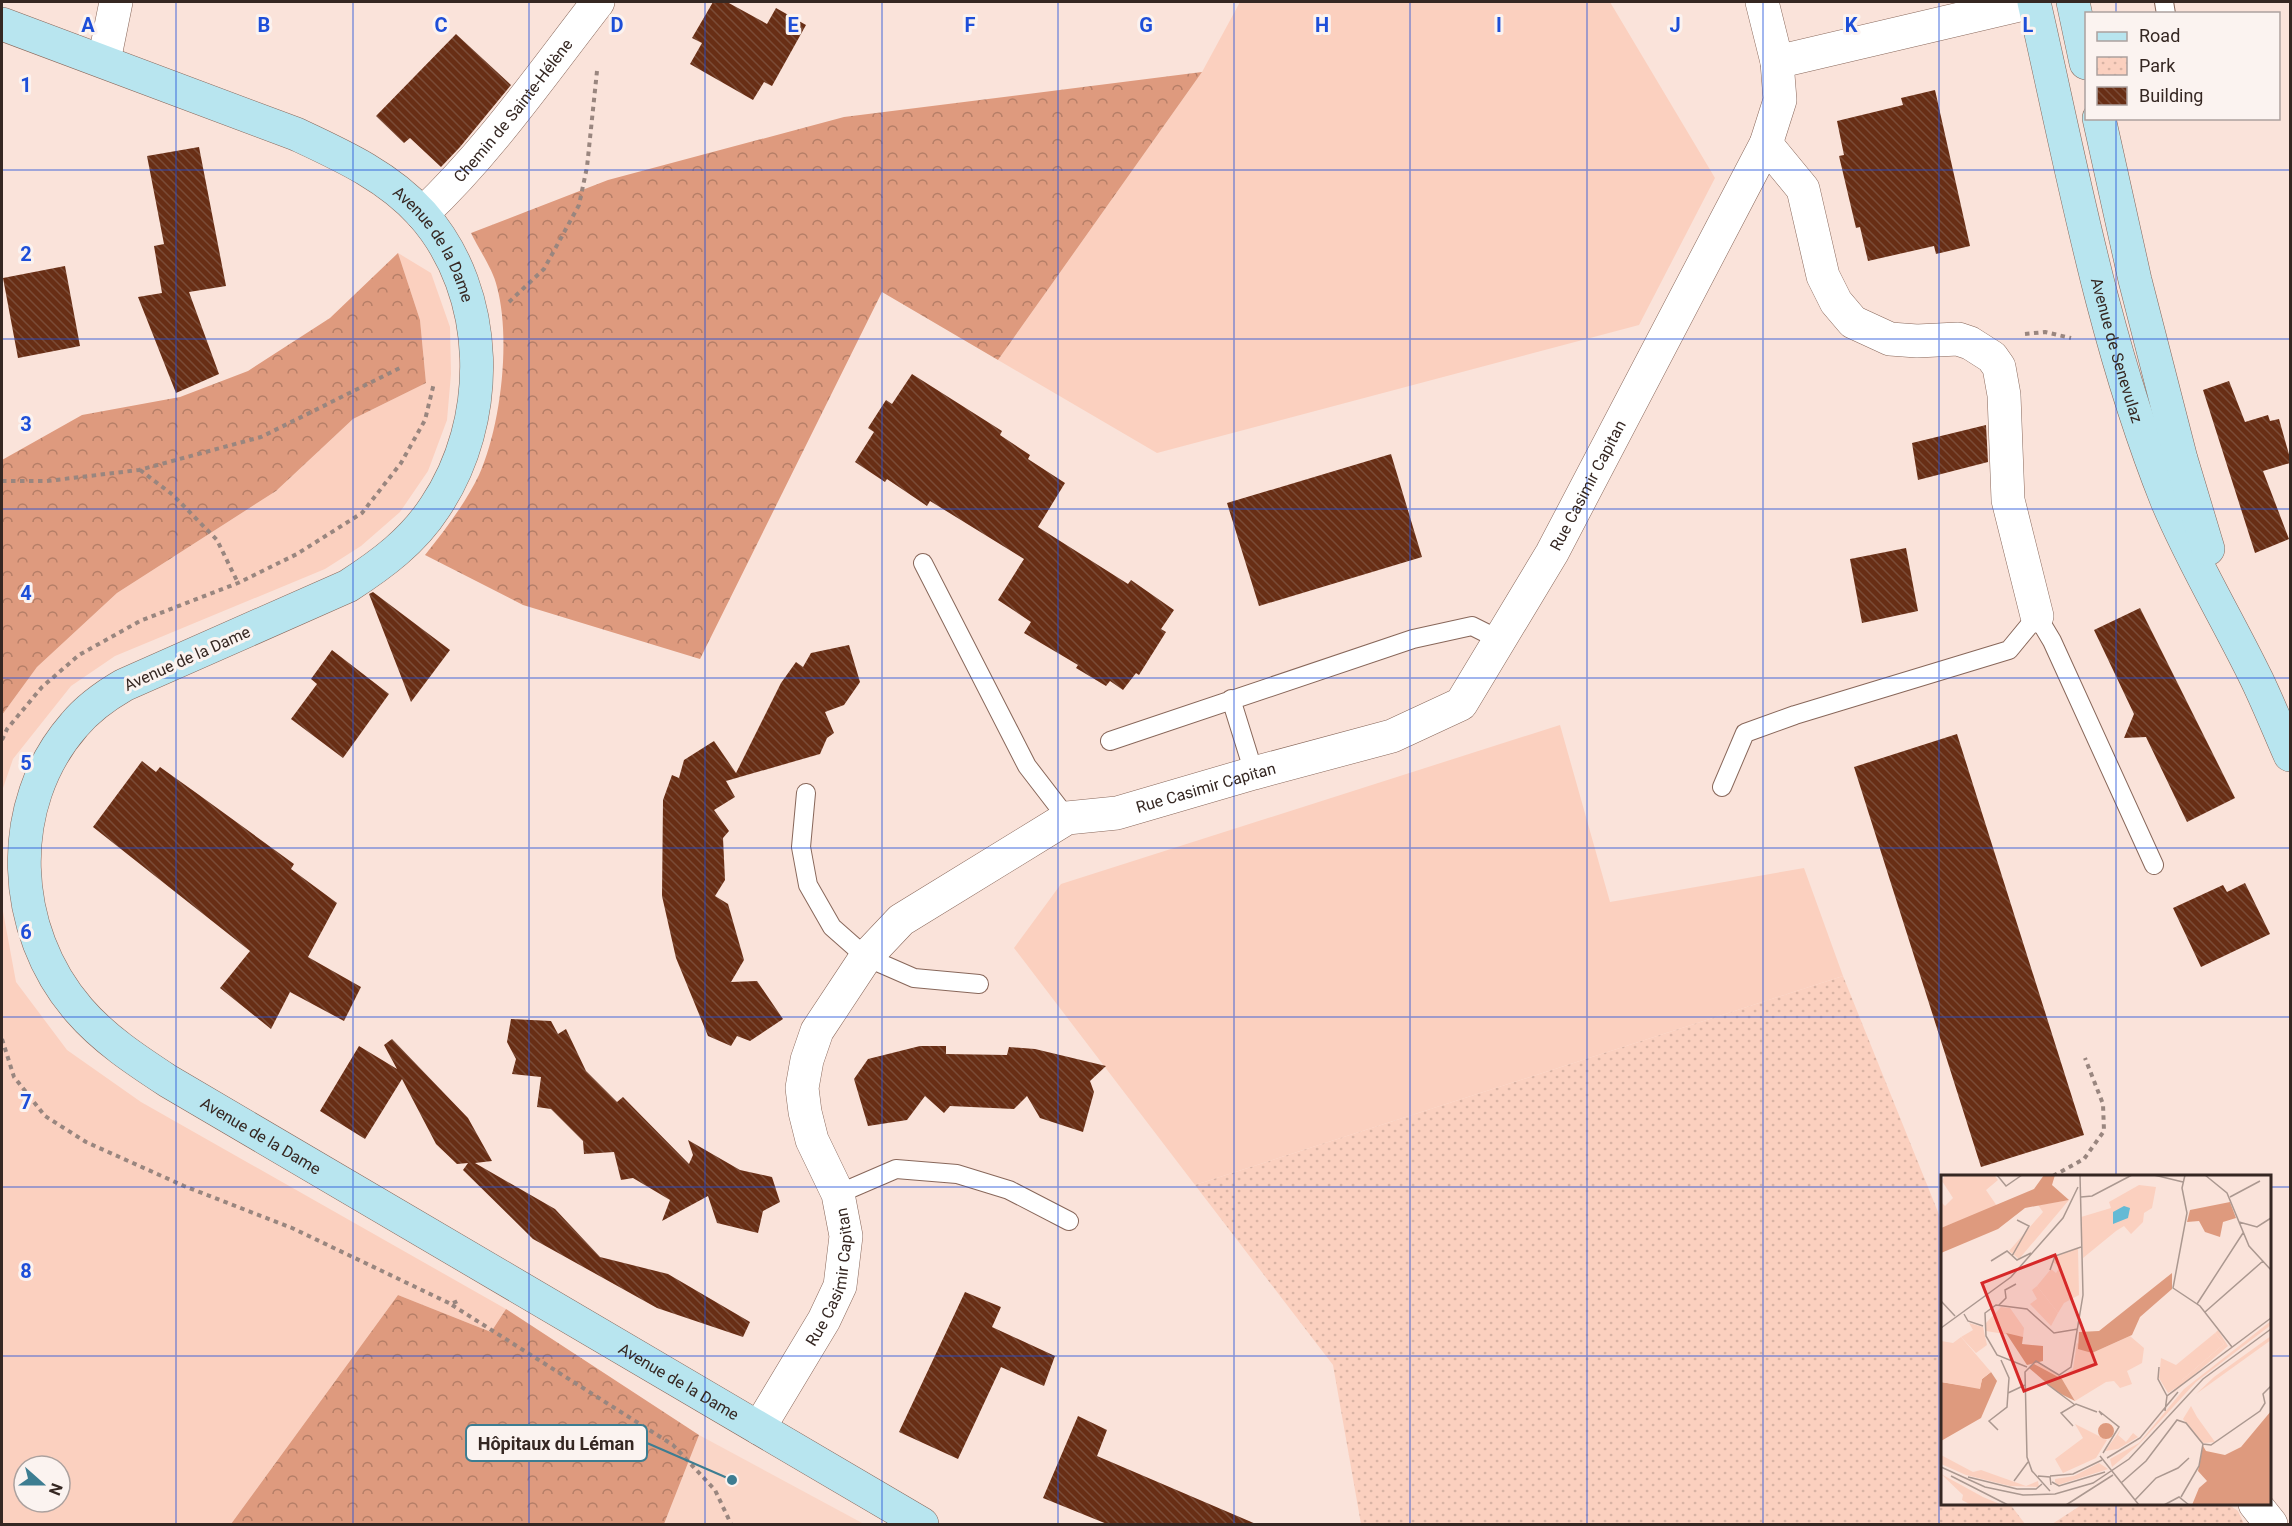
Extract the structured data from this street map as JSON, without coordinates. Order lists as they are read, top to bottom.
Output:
{
  "streets": {
    "main road": ["Avenue de la Dame", "Avenue de Senevulaz"],
    "street": ["Chemin de Sainte-Hélène", "Rue Casimir Capitan"]
  },
  "crossings": [
    ["Chemin de Sainte-Hélène", "Avenue de la Dame"],
    ["Avenue de la Dame", "Rue Casimir Capitan"]
  ],
  "places": ["Hôpitaux du Léman"],
  "legend": ["Road", "Park", "Building"],
  "north": "right",
  "grid": {
    "columns": [
      "A",
      "B",
      "C",
      "D",
      "E",
      "F",
      "G",
      "H",
      "I",
      "J",
      "K",
      "L"
    ],
    "rows": [
      "1",
      "2",
      "3",
      "4",
      "5",
      "6",
      "7",
      "8"
    ]
  }
}
